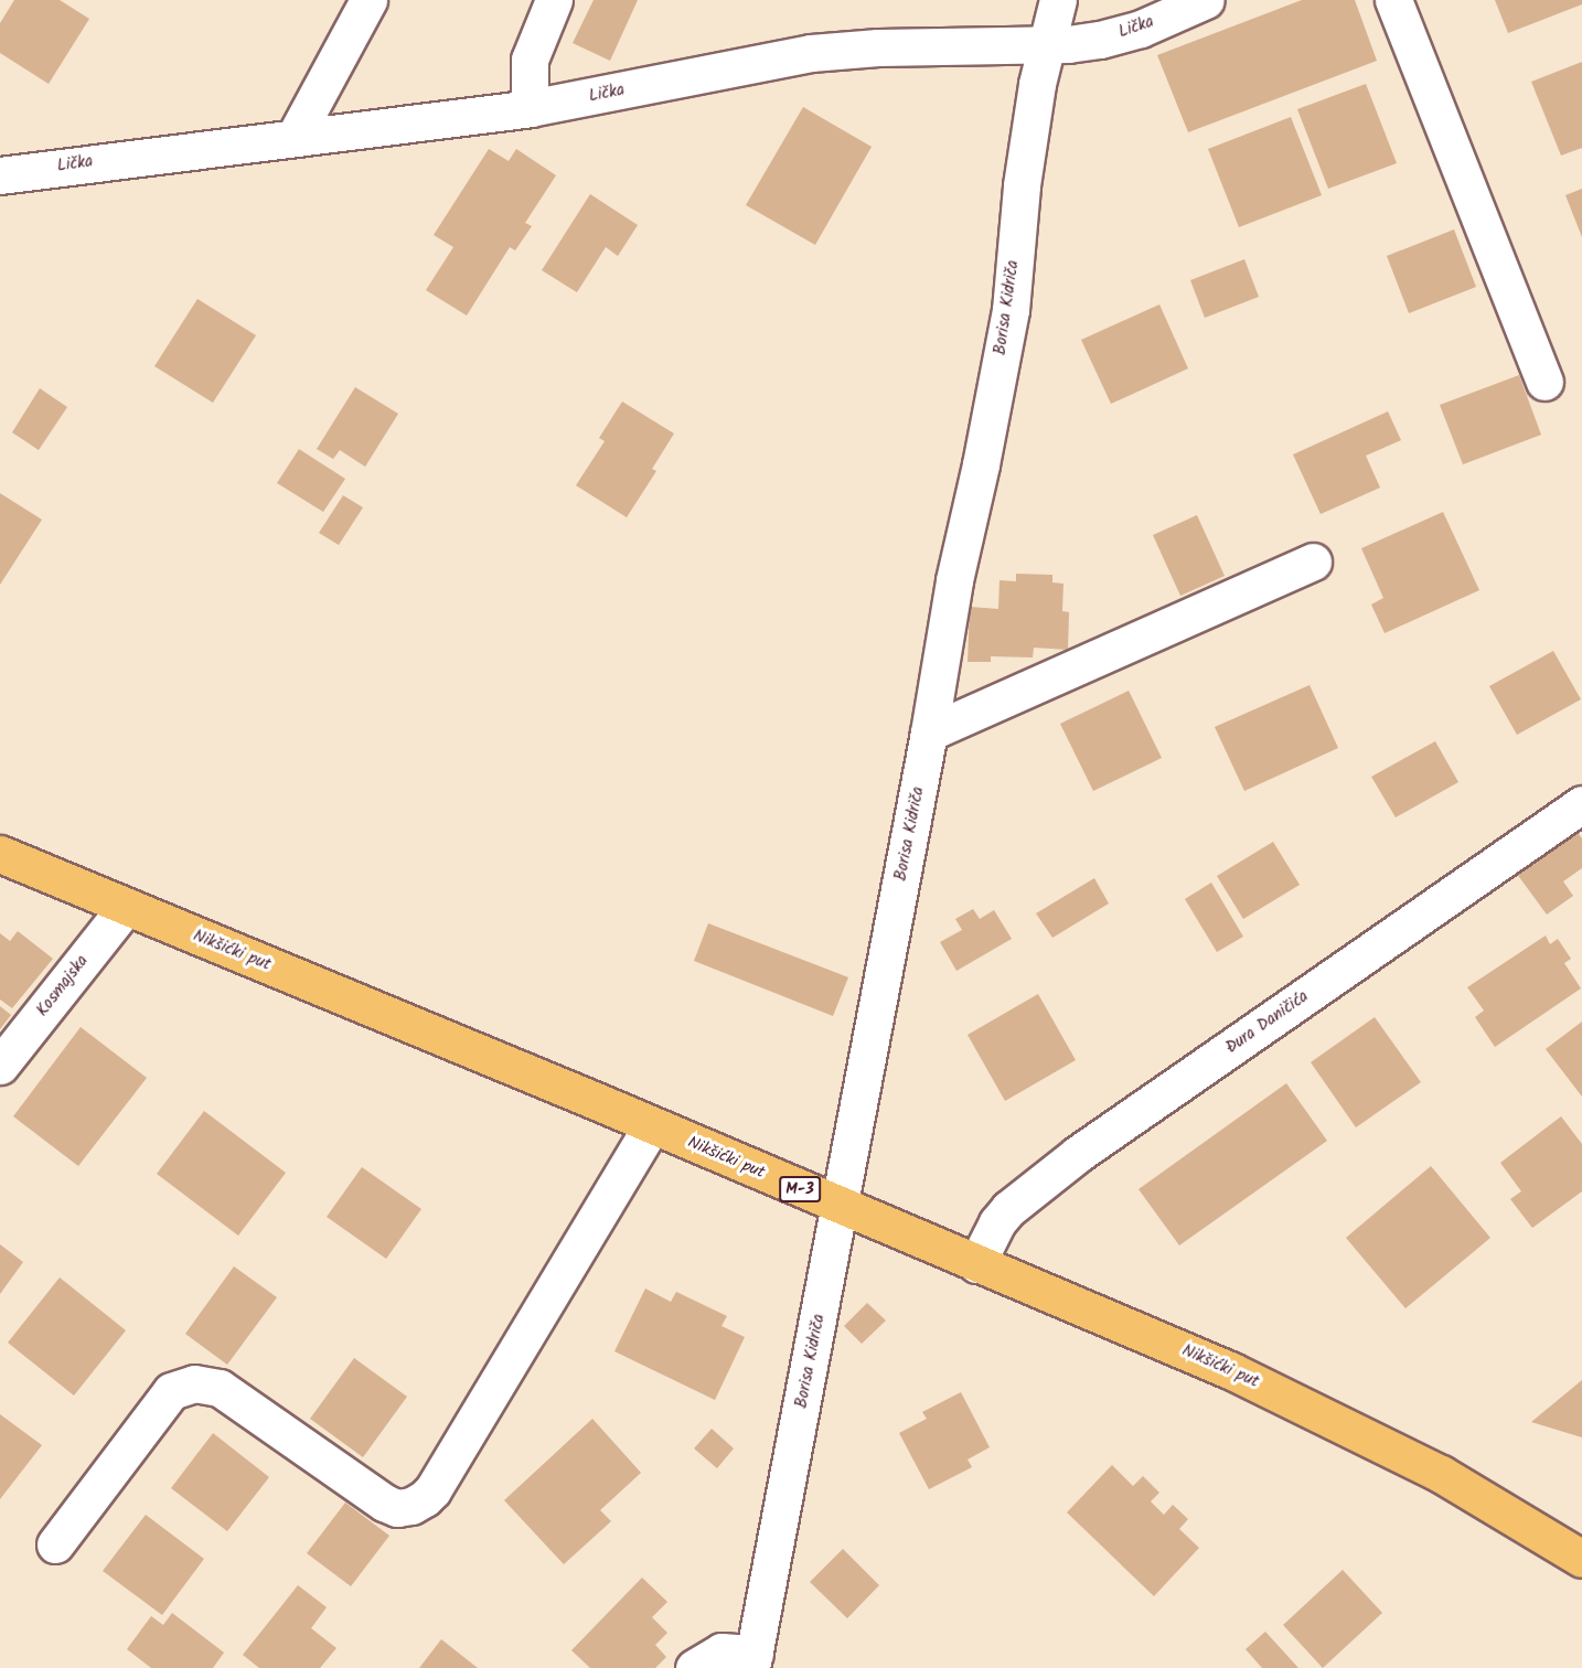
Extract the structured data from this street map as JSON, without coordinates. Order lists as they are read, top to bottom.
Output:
{
  "streets": {
    "main road": ["Nikšićki put", "M-3"],
    "street": [
      "Lička",
      "Borisa Kidriča",
      "Kosmajska",
      "Đura Daničića"
    ]
  },
  "crossings": [
    ["Lička", "Borisa Kidriča"],
    ["Borisa Kidriča", "Nikšićki put"],
    ["Nikšićki put", "Kosmajska"],
    ["Nikšićki put", "Đura Daničića"]
  ]
}
